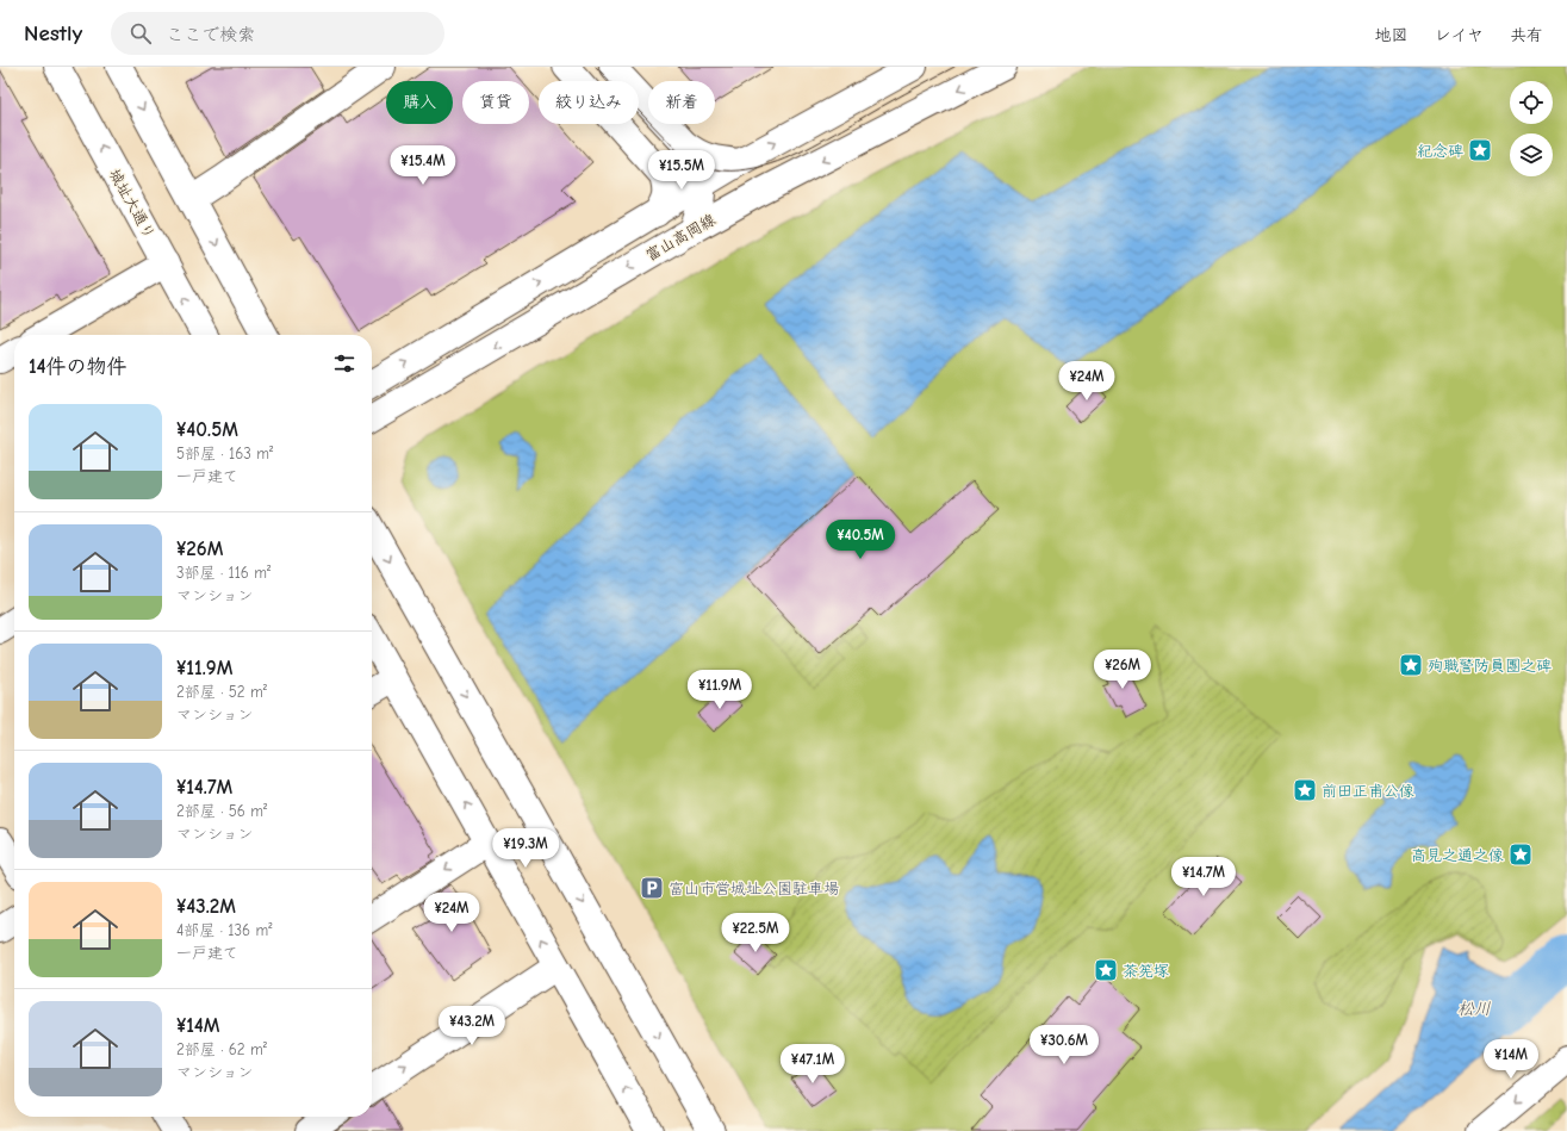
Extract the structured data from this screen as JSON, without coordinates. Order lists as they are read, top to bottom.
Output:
{
  "streets": {
    "main road": ["城址大通り", "富山高岡線"]
  },
  "water": ["松川"],
  "places": {
    "place": [
      "紀念碑",
      "殉職警防員團之碑",
      "前田正甫公像",
      "高見之通之像",
      "茶筅塚"
    ],
    "parking": ["富山市営城址公園駐車場"]
  },
  "page": {
    "header": "Nestly",
    "search": "ここで検索",
    "nav": ["地図", "レイヤ", "共有"],
    "chip": [
      "購入",
      "賃貸",
      "絞り込み",
      "新着"
    ],
    "price": [
      "¥15.4M",
      "¥15.5M",
      "¥24M",
      "¥40.5M",
      "¥26M",
      "¥11.9M",
      "¥19.3M",
      "¥14.7M",
      "¥24M",
      "¥22.5M",
      "¥43.2M",
      "¥30.6M",
      "¥14M",
      "¥47.1M"
    ],
    "heading": "14件の物件",
    "list": [
      {
        "name": "¥40.5M",
        "note": "5部屋 · 163 m² · 一戸建て"
      },
      {
        "name": "¥26M",
        "note": "3部屋 · 116 m² · マンション"
      },
      {
        "name": "¥11.9M",
        "note": "2部屋 · 52 m² · マンション"
      },
      {
        "name": "¥14.7M",
        "note": "2部屋 · 56 m² · マンション"
      },
      {
        "name": "¥43.2M",
        "note": "4部屋 · 136 m² · 一戸建て"
      },
      {
        "name": "¥14M",
        "note": "2部屋 · 62 m² · マンション"
      }
    ]
  }
}
